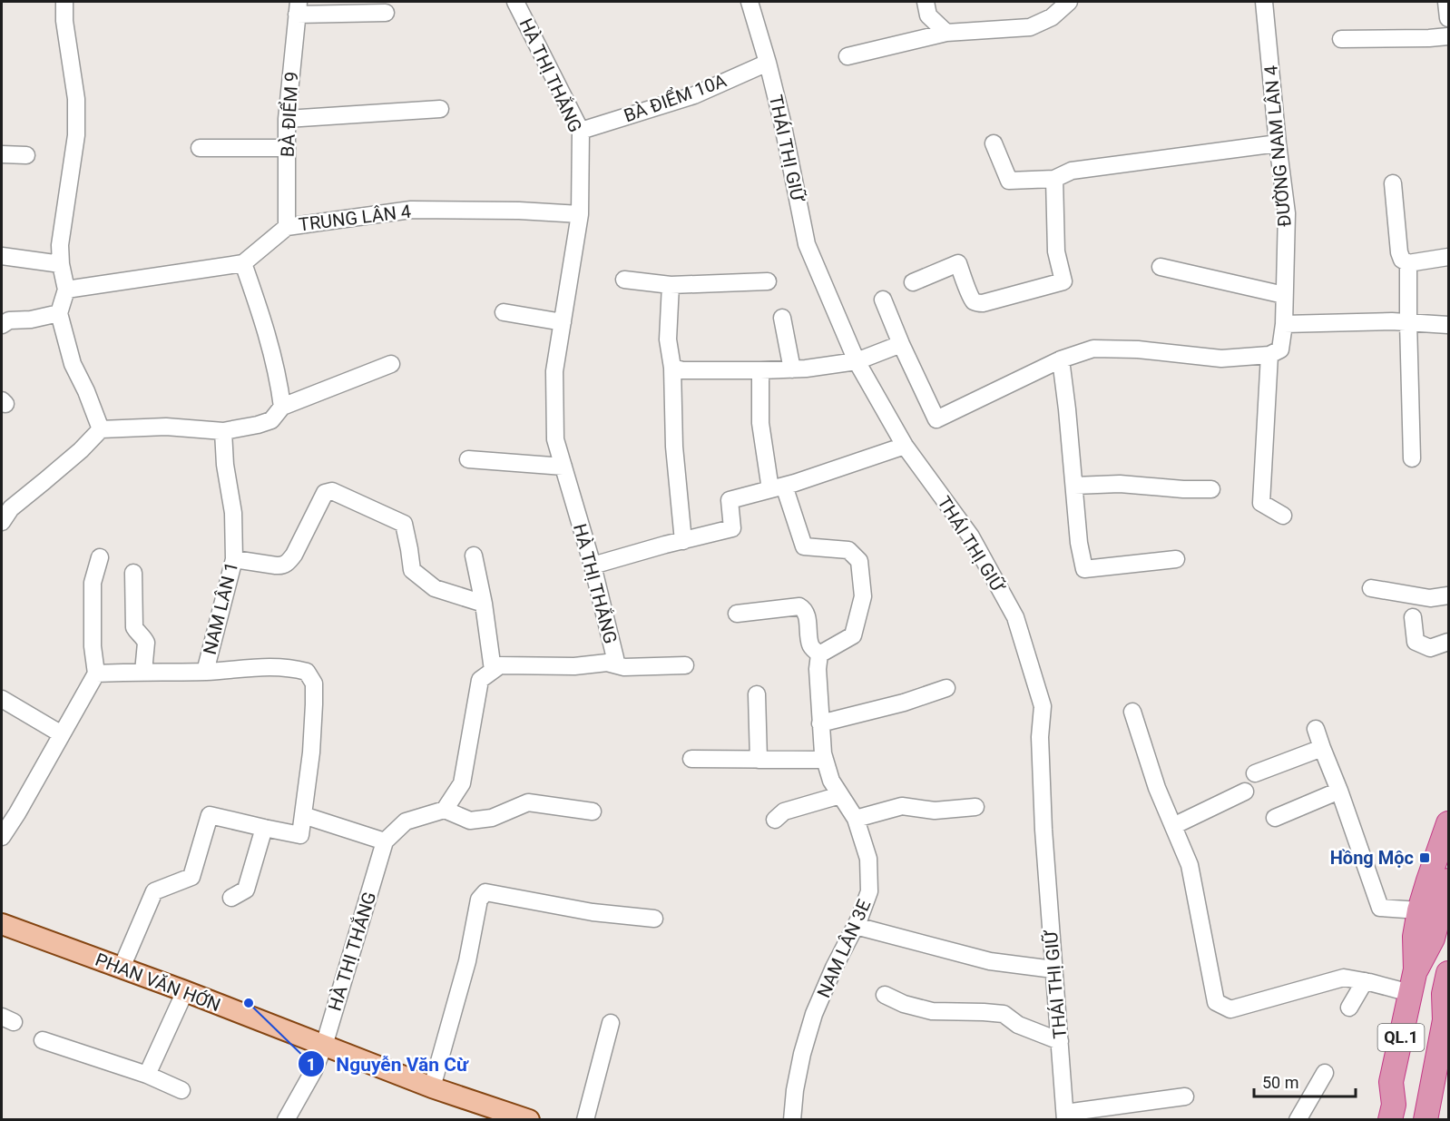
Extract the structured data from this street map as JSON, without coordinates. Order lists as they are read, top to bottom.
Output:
{
  "streets": {
    "highway": ["QL.1"],
    "main road": ["PHAN VĂN HỚN"],
    "street": [
      "HÀ THỊ THẮNG",
      "BÀ ĐIỂM 10A",
      "BÀ ĐIỂM 9",
      "ĐƯỜNG NAM LÂN 4",
      "THÁI THỊ GIỮ",
      "TRUNG LÂN 4",
      "NAM LÂN 1",
      "NAM LÂN 3E"
    ]
  },
  "crossings": [
    ["HÀ THỊ THẮNG", "BÀ ĐIỂM 10A"],
    ["HÀ THỊ THẮNG", "TRUNG LÂN 4"],
    ["HÀ THỊ THẮNG", "PHAN VĂN HỚN"],
    ["BÀ ĐIỂM 10A", "THÁI THỊ GIỮ"],
    ["BÀ ĐIỂM 9", "TRUNG LÂN 4"]
  ],
  "places": {
    "transit": ["Hồng Mộc"],
    "other": ["Nguyễn Văn Cừ"]
  },
  "scale_bar": "50 m"
}
